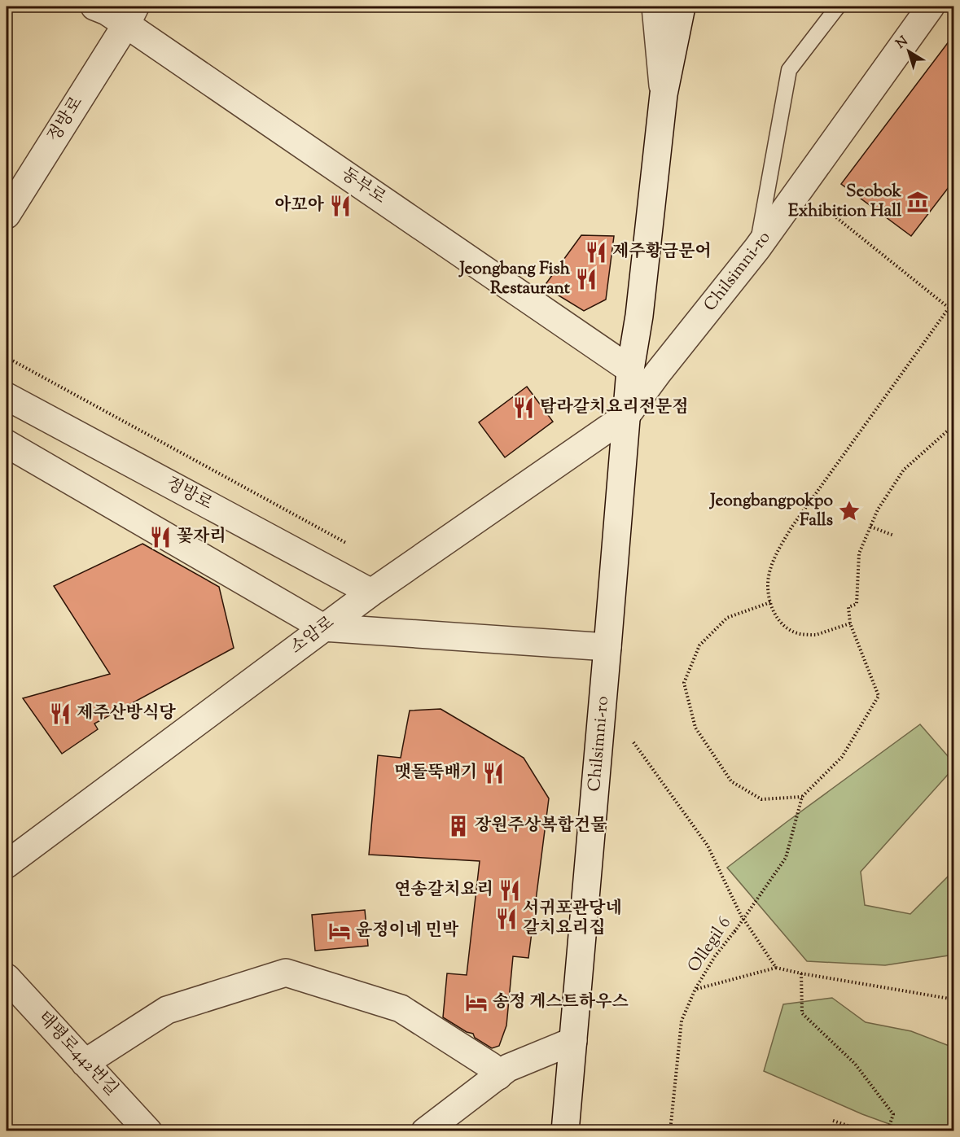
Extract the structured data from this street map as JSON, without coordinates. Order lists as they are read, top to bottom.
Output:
{
  "streets": {
    "street": [
      "정방로",
      "동부로",
      "Chilsimni-ro",
      "소암로",
      "태평로442번길"
    ],
    "path": ["Ollegil 6"]
  },
  "crossings": [
    ["정방로", "동부로"],
    ["정방로", "소암로"],
    ["동부로", "Chilsimni-ro"],
    ["Chilsimni-ro", "소암로"]
  ],
  "places": {
    "museum": ["Seobok Exhibition Hall"],
    "restaurant": [
      "아꼬아",
      "제주황금문어",
      "Jeongbang Fish Restaurant",
      "탐라갈치요리전문점",
      "꽃자리",
      "제주산방식당",
      "맷돌뚝배기",
      "연송갈치요리",
      "서귀포관당네 갈치요리집"
    ],
    "place": ["Jeongbangpokpo Falls"],
    "building": ["장원주상복합건물"],
    "hotel": ["윤정이네 민박", "송정 게스트하우스"]
  },
  "north": "top left"
}
